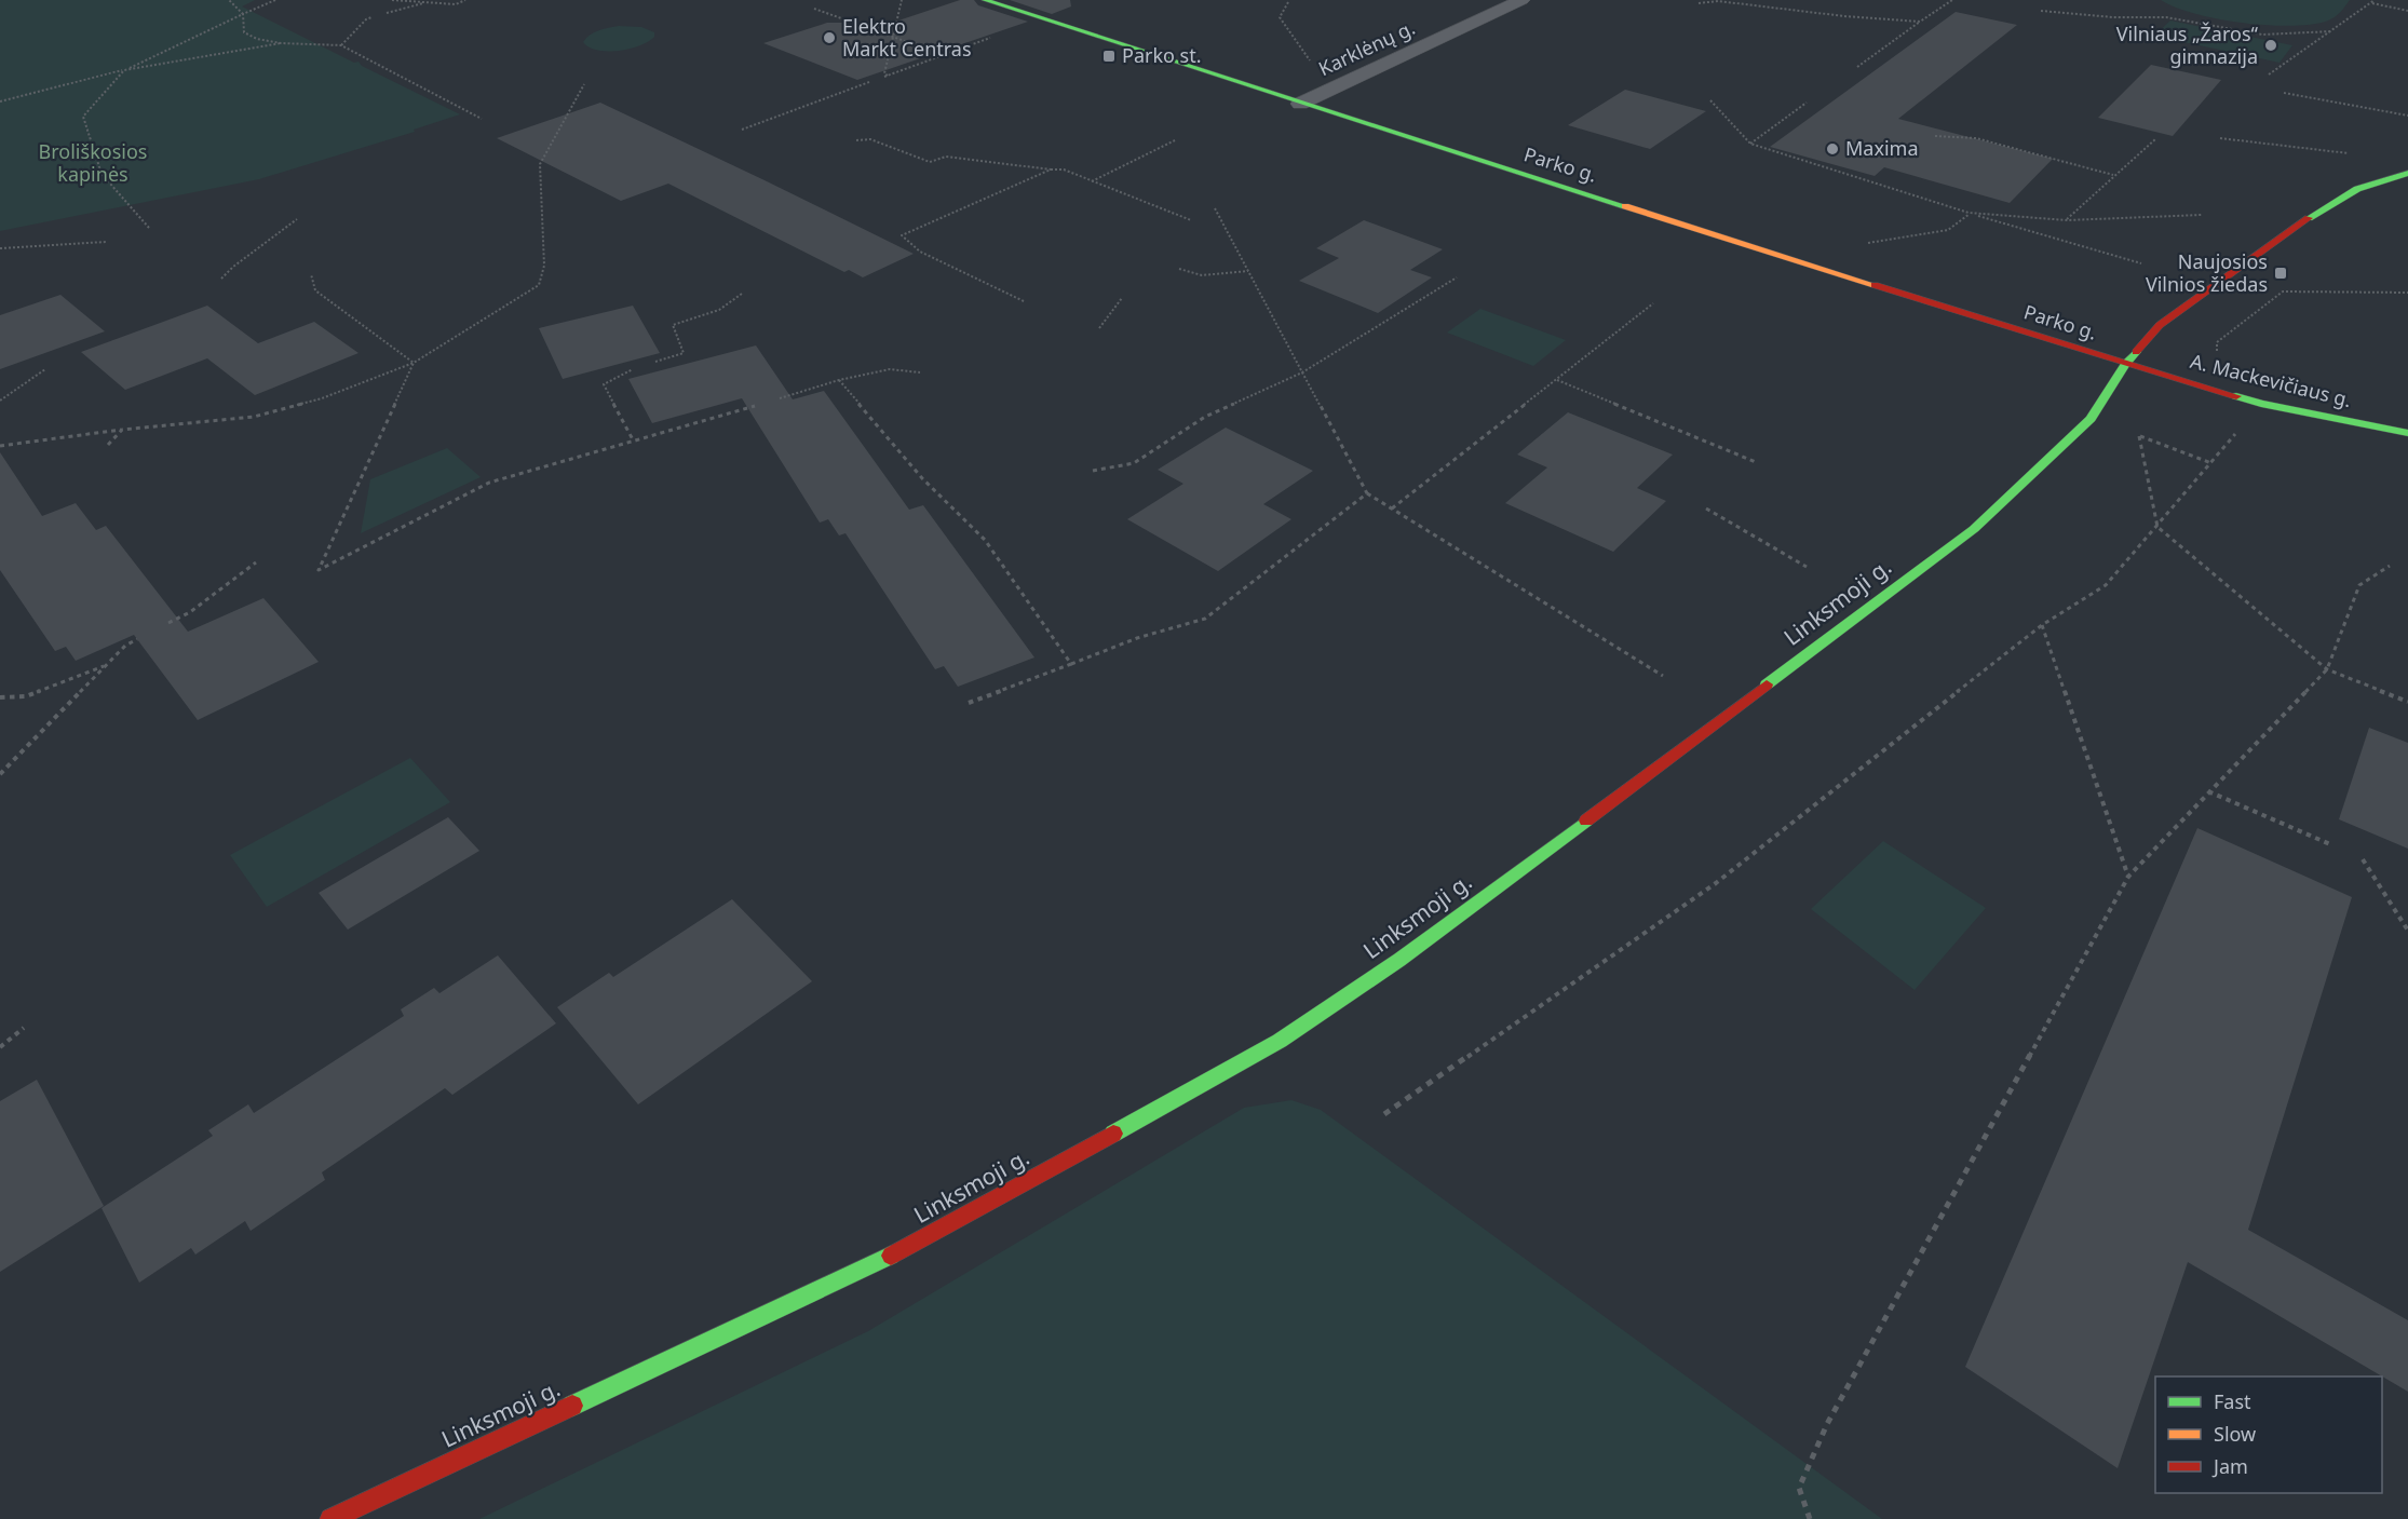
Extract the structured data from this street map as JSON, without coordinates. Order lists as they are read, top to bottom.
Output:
{
  "streets": {
    "main road": ["Parko g.", "A. Mackevičiaus g.", "Linksmoji g."],
    "street": ["Karklėnų g."]
  },
  "crossings": [
    ["Karklėnų g.", "Parko g."],
    ["Parko g.", "A. Mackevičiaus g."],
    ["Parko g.", "Linksmoji g."],
    ["A. Mackevičiaus g.", "Linksmoji g."]
  ],
  "parks": ["Broliškosios kapinės"],
  "places": {
    "other": ["Elektro Markt Centras", "Vilniaus „Žaros“ gimnazija", "Maxima"],
    "transit": ["Parko st.", "Naujosios Vilnios žiedas"]
  },
  "legend": ["Fast", "Slow", "Jam"]
}
